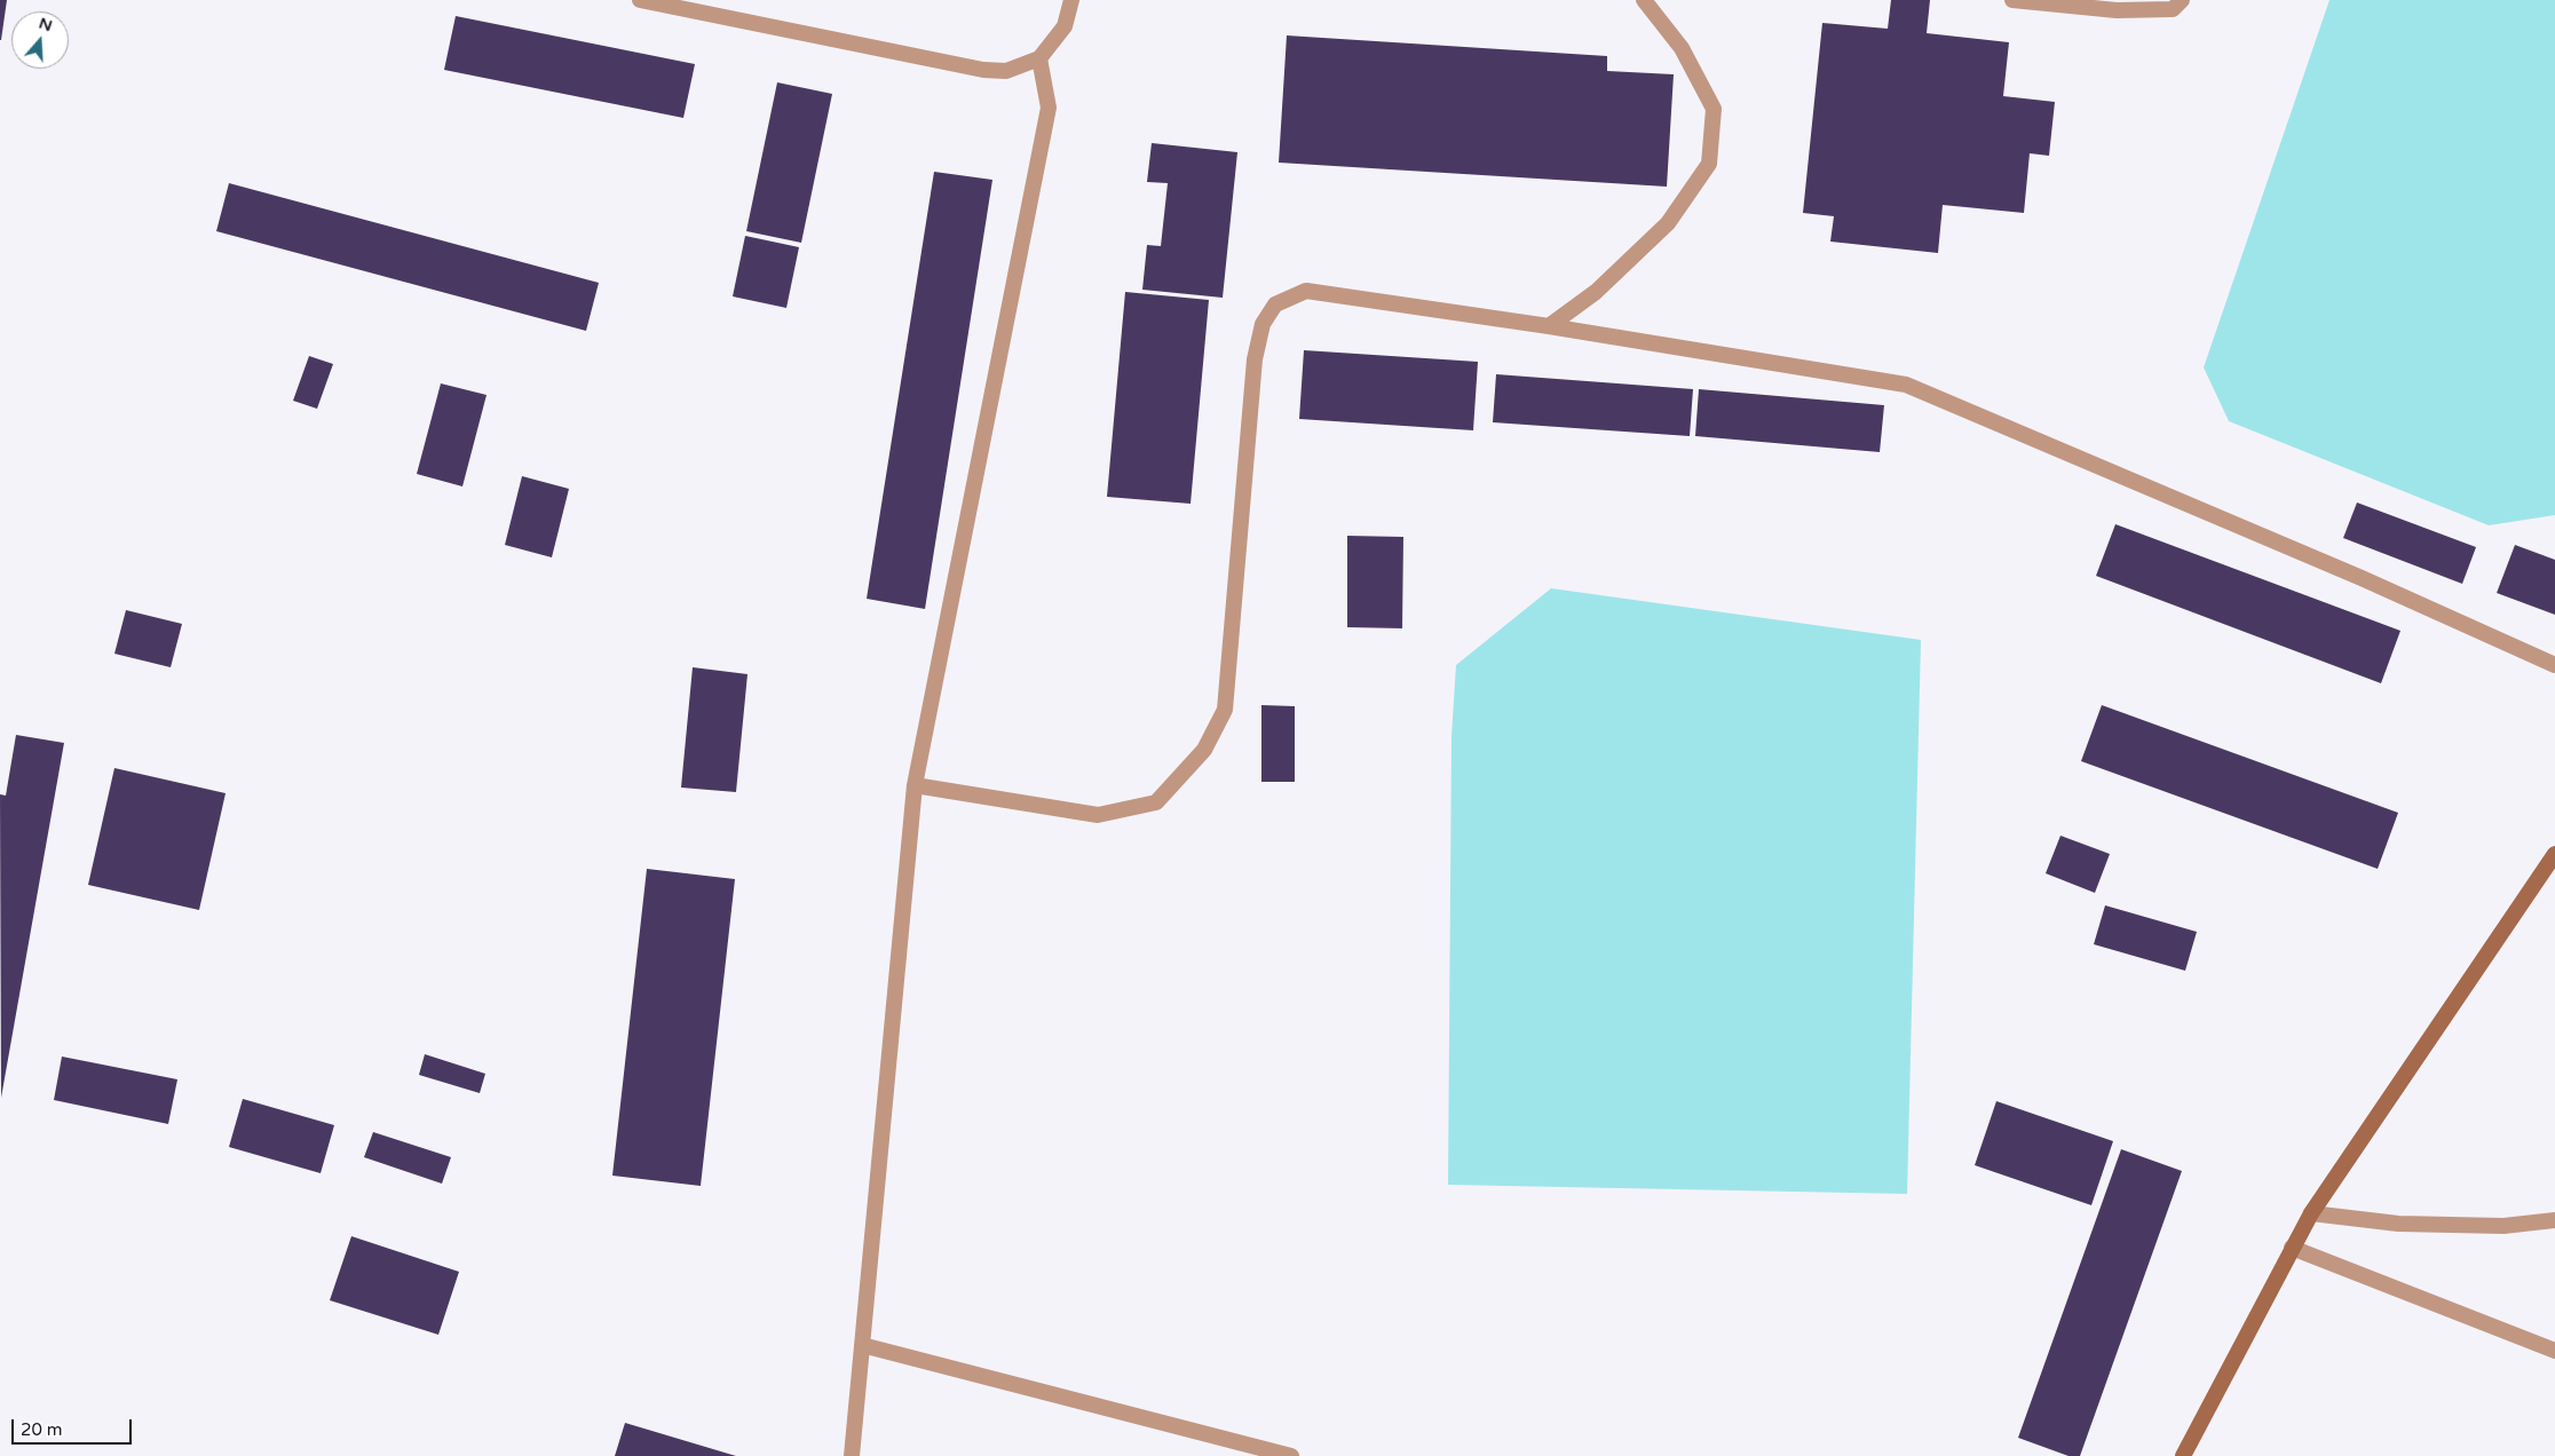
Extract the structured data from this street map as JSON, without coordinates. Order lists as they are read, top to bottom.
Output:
{
  "scale_bar": "20 m",
  "north": "top"
}
